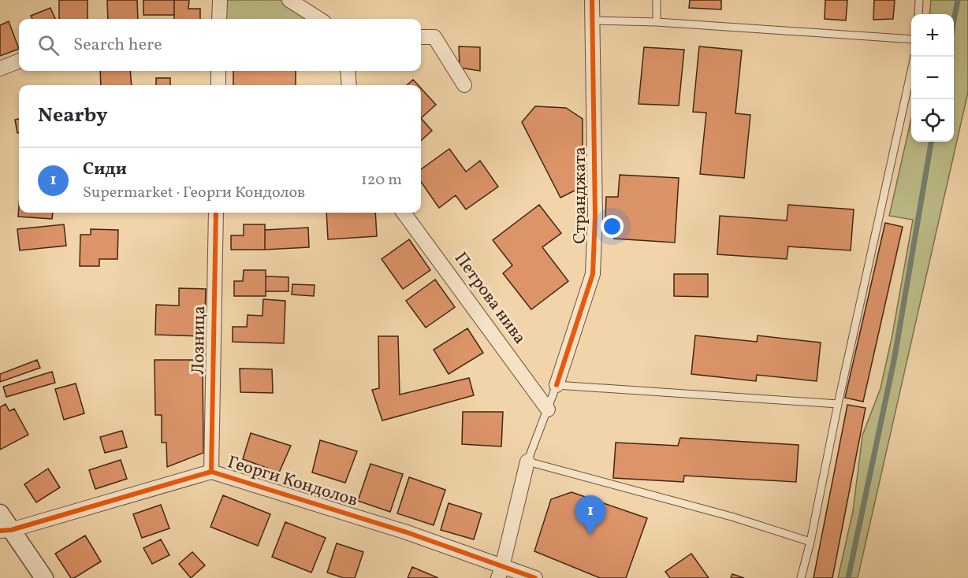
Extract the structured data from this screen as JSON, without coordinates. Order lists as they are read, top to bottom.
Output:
{
  "streets": {
    "street": [
      "Странджата",
      "Петрова нива",
      "Лозница",
      "Георги Кондолов"
    ]
  },
  "crossings": [
    ["Лозница", "Георги Кондолов"]
  ],
  "page": {
    "map_buttons": ["+", "−"],
    "search": "Search here",
    "heading": "Nearby",
    "list": [
      {
        "mark": "1",
        "name": "Сиди",
        "note": "Supermarket · Георги Кондолов",
        "value": "120 m"
      }
    ],
    "pins": "1"
  }
}
